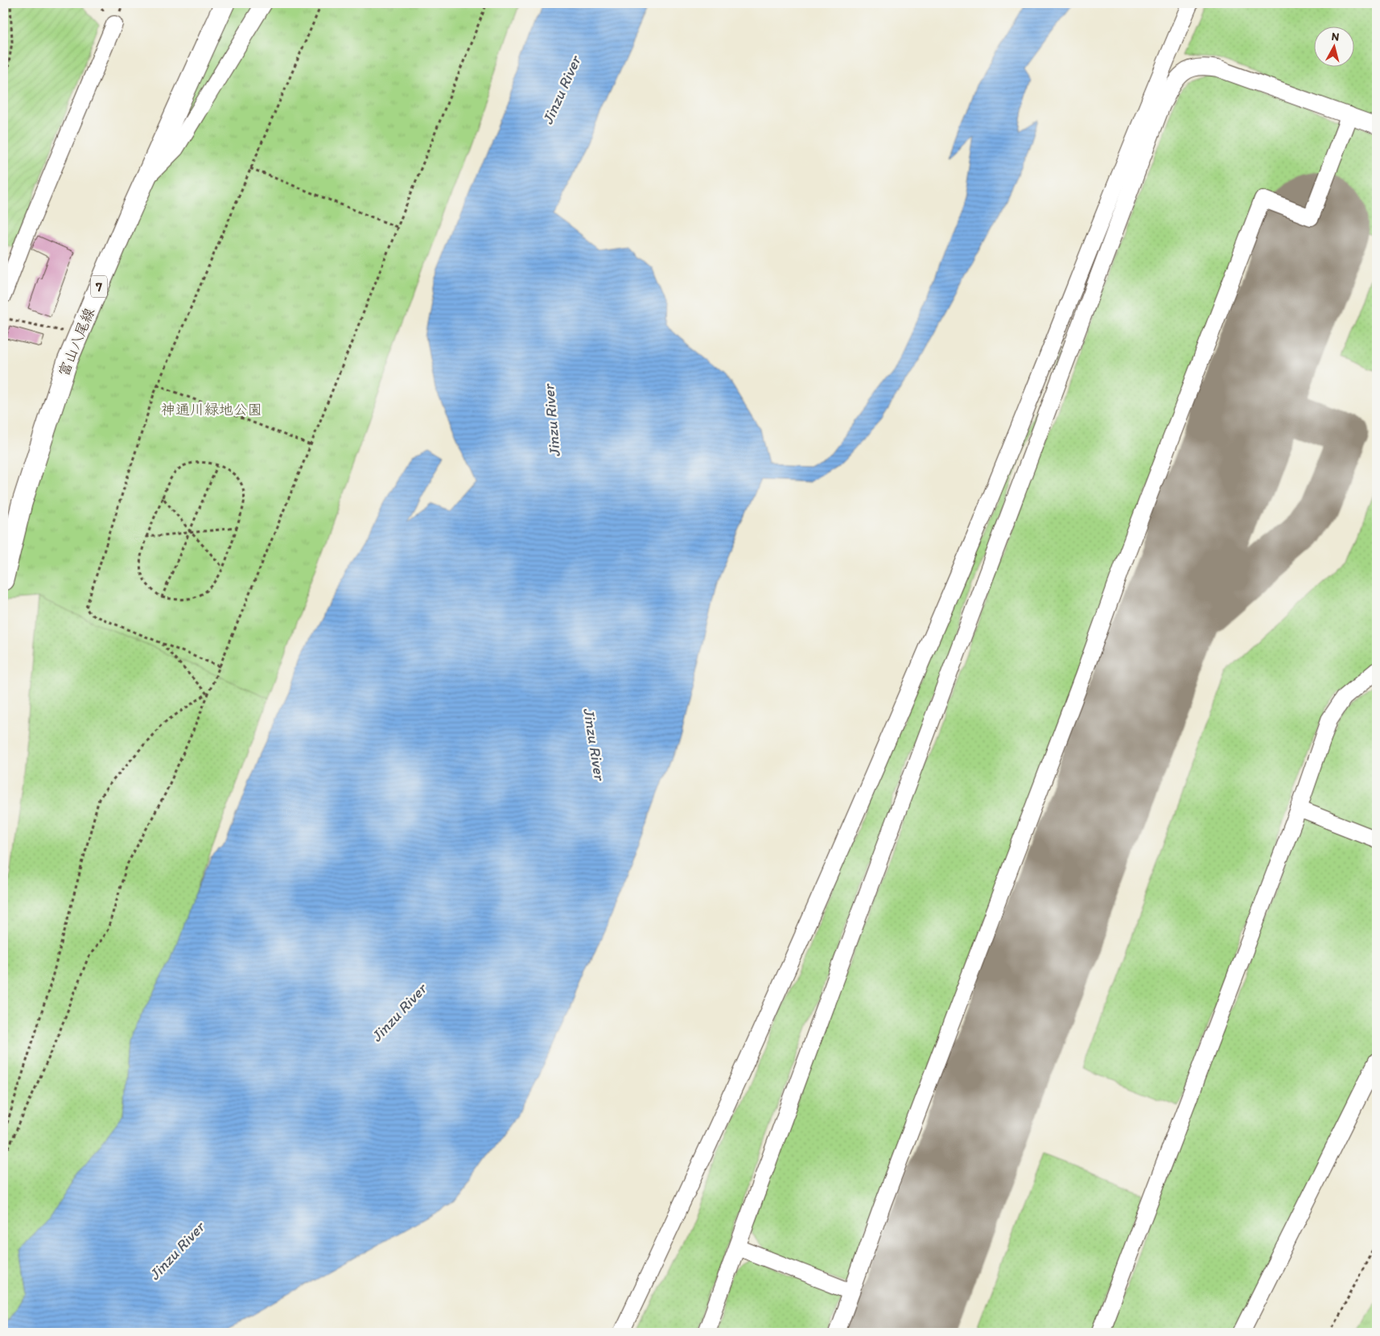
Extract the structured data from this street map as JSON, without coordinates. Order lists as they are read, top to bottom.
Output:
{
  "streets": {
    "main road": ["7", "富山八尾線"]
  },
  "water": ["Jinzu River"],
  "parks": ["神通川緑地公園"],
  "north": "top"
}
